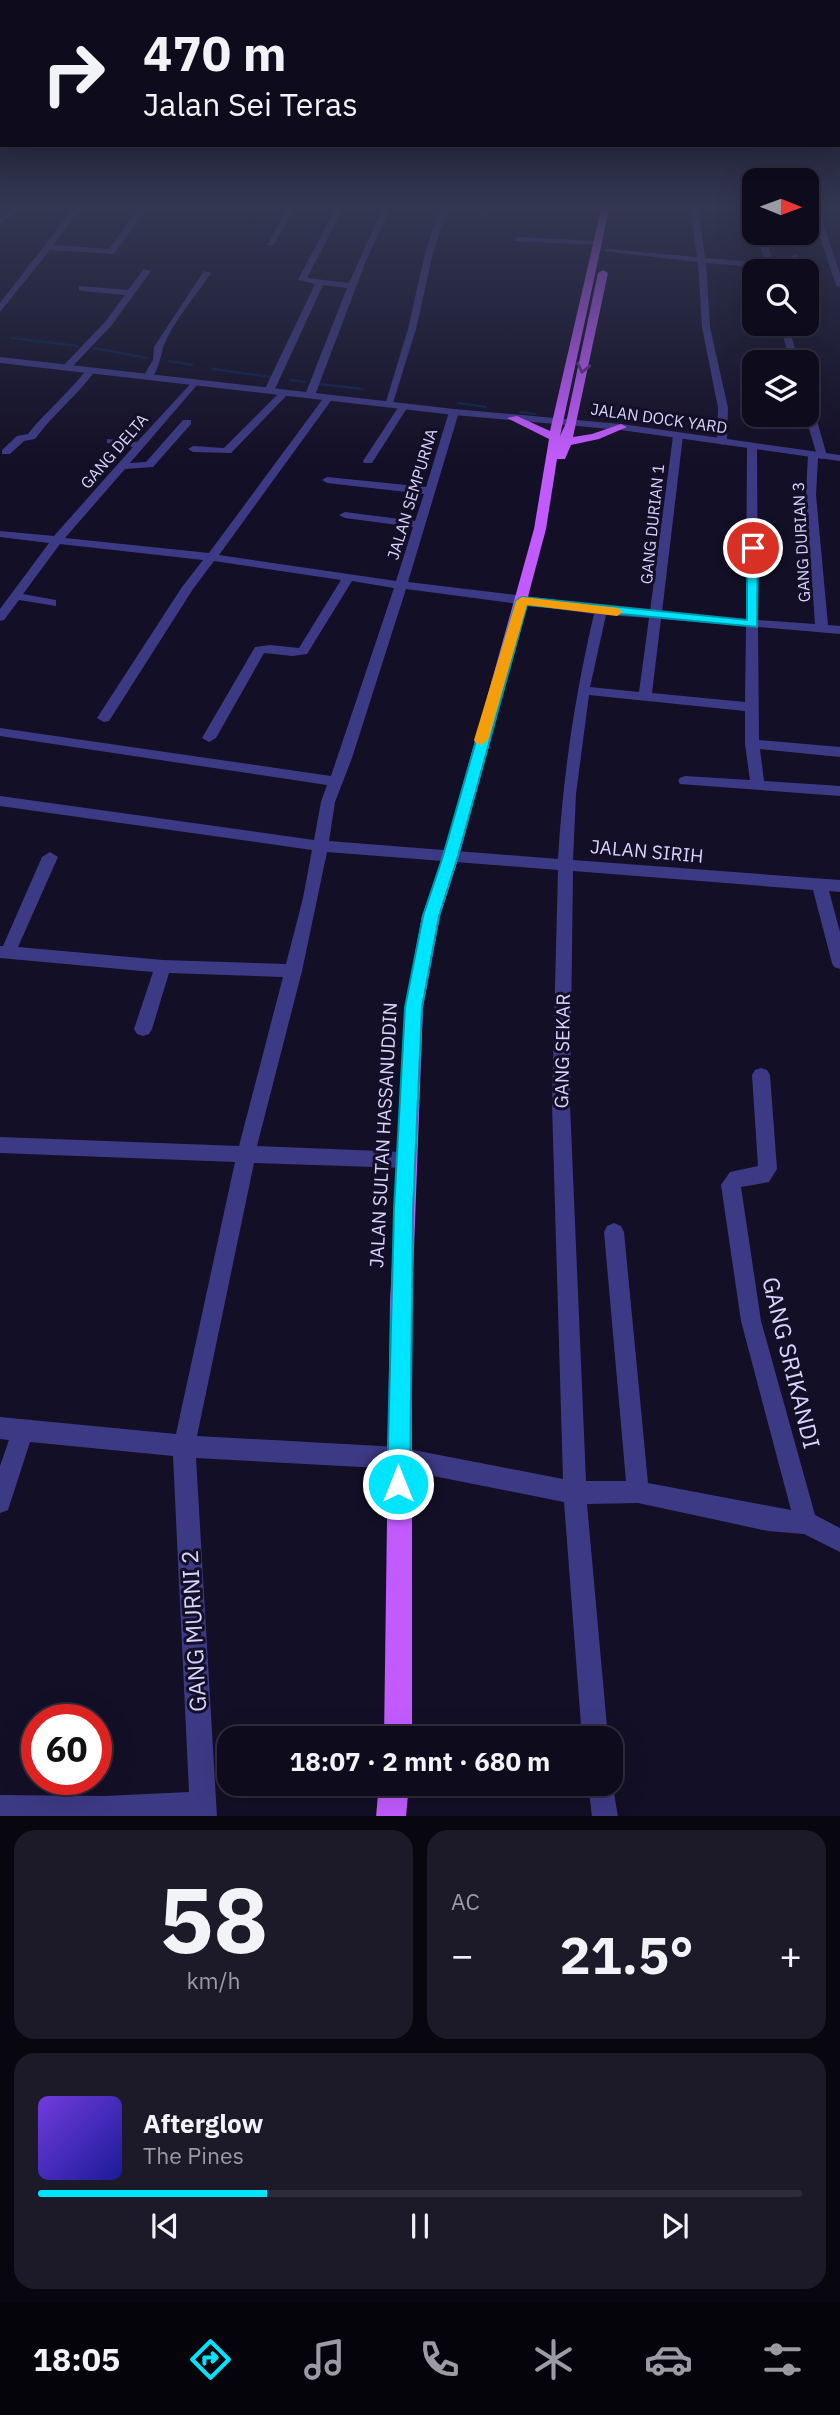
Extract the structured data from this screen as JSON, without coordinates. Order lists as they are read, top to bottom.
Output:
{
  "streets": {
    "main road": ["JALAN SULTAN HASSANUDDIN"],
    "street": [
      "JALAN DOCK YARD",
      "GANG DELTA",
      "JALAN SEMPURNA",
      "GANG DURIAN 1",
      "GANG DURIAN 3",
      "JALAN SIRIH",
      "GANG SEKAR",
      "GANG SRIKANDI",
      "GANG MURNI 2"
    ]
  },
  "crossings": [
    ["JALAN DOCK YARD", "GANG DELTA"],
    ["JALAN DOCK YARD", "JALAN SEMPURNA"],
    ["JALAN DOCK YARD", "GANG DURIAN 1"],
    ["JALAN DOCK YARD", "GANG DURIAN 3"],
    ["JALAN DOCK YARD", "JALAN SULTAN HASSANUDDIN"],
    ["JALAN SEMPURNA", "JALAN SIRIH"],
    ["JALAN SEMPURNA", "GANG MURNI 2"],
    ["JALAN SIRIH", "GANG SEKAR"],
    ["JALAN SIRIH", "JALAN SULTAN HASSANUDDIN"]
  ],
  "north": "right",
  "page": {
    "turn": ["470 m", "Jalan Sei Teras"],
    "limit": "60",
    "trip": "18:07 · 2 mnt · 680 m",
    "tile": [
      ["58", "km/h"],
      "AC"
    ],
    "heat": ["−", "21.5°", "+"],
    "song": ["Afterglow", "The Pines"],
    "tabs": "18:05"
  }
}
